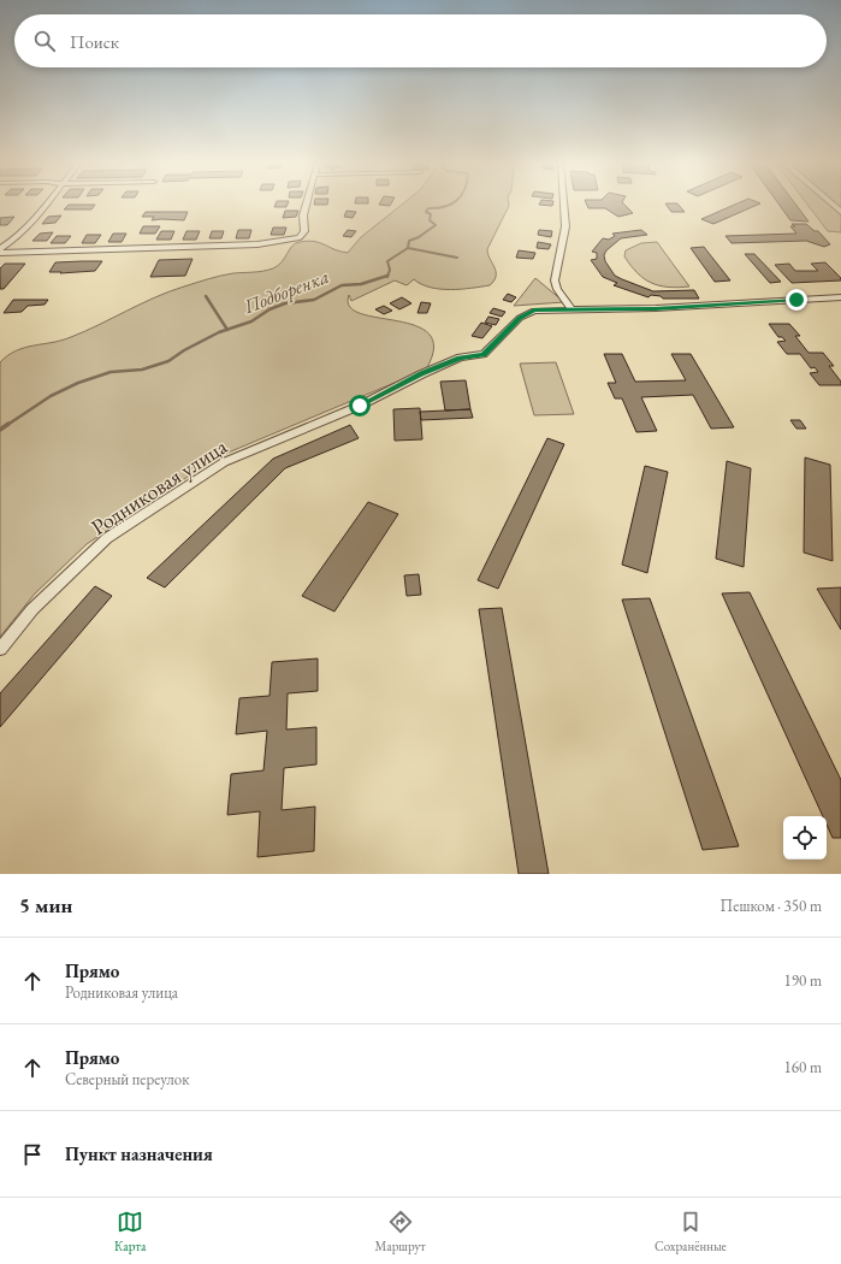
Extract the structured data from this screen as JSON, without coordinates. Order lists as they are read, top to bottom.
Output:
{
  "streets": {
    "street": ["Родниковая улица"]
  },
  "water": ["Подборенка"],
  "page": {
    "search": "Поиск",
    "heading": ["5 мин", "Пешком · 350 m"],
    "list": [
      ["Прямо", "Родниковая улица", "190 m"],
      ["Прямо", "Северный переулок", "160 m"],
      "Пункт назначения"
    ],
    "nav": ["Карта", "Маршрут", "Сохранённые"]
  }
}
